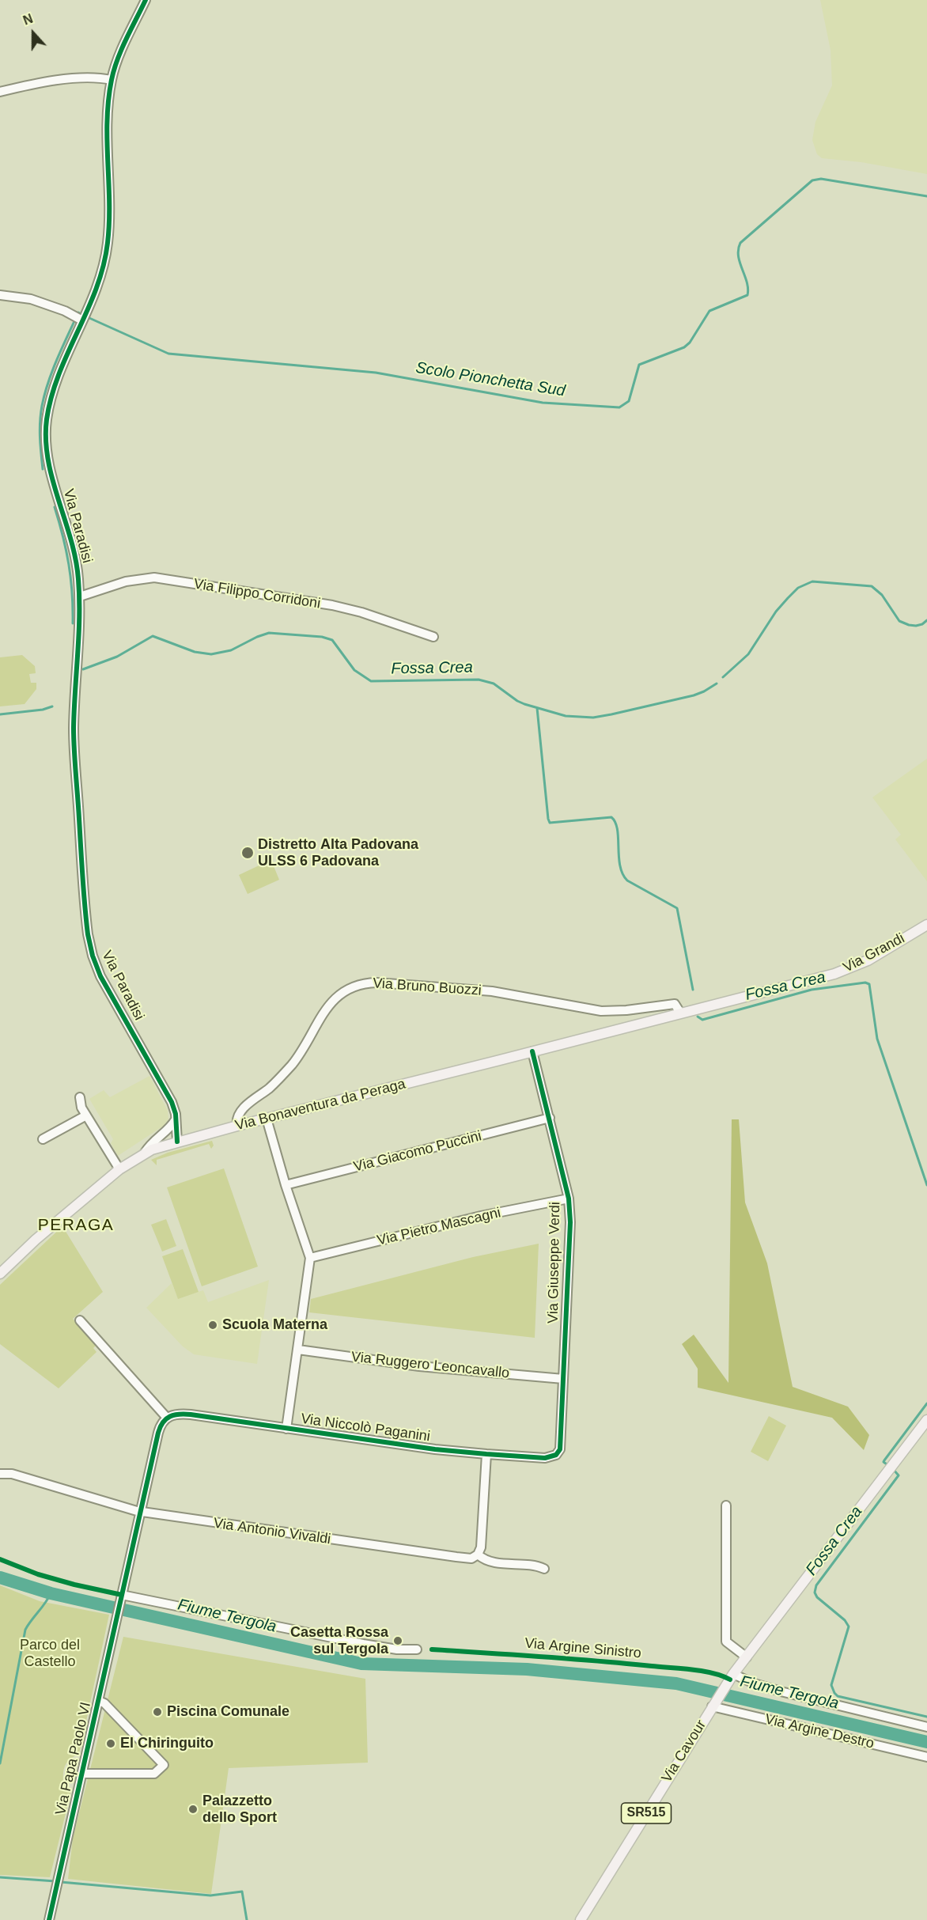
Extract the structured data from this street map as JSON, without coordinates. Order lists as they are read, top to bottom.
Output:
{
  "streets": {
    "main road": [
      "Via Grandi",
      "Via Bonaventura da Peraga",
      "Via Cavour",
      "SR515"
    ],
    "street": [
      "Via Paradisi",
      "Via Filippo Corridoni",
      "Via Bruno Buozzi",
      "Via Giacomo Puccini",
      "Via Pietro Mascagni",
      "Via Giuseppe Verdi",
      "Via Ruggero Leoncavallo",
      "Via Niccolò Paganini",
      "Via Antonio Vivaldi",
      "Via Argine Destro",
      "Via Papa Paolo VI"
    ],
    "cycle path": ["Via Argine Sinistro"]
  },
  "crossings": [
    ["Via Paradisi", "Via Filippo Corridoni"],
    ["Via Paradisi", "Via Bonaventura da Peraga"],
    ["Via Grandi", "Via Bruno Buozzi"],
    ["Via Grandi", "Via Bonaventura da Peraga"],
    ["Via Bruno Buozzi", "Via Bonaventura da Peraga"],
    ["Via Bonaventura da Peraga", "Via Giuseppe Verdi"],
    ["Via Giacomo Puccini", "Via Giuseppe Verdi"],
    ["Via Pietro Mascagni", "Via Giuseppe Verdi"],
    ["Via Giuseppe Verdi", "Via Ruggero Leoncavallo"],
    ["Via Giuseppe Verdi", "Via Niccolò Paganini"],
    ["Via Niccolò Paganini", "Via Papa Paolo VI"],
    ["Via Antonio Vivaldi", "Via Papa Paolo VI"],
    ["Via Argine Destro", "Via Cavour"]
  ],
  "districts": ["PERAGA"],
  "water": ["Scolo Pionchetta Sud", "Fossa Crea", "Fiume Tergola"],
  "parks": ["Parco del Castello"],
  "places": [
    "Distretto Alta Padovana ULSS 6 Padovana",
    "Scuola Materna",
    "Casetta Rossa sul Tergola",
    "Piscina Comunale",
    "El Chiringuito",
    "Palazzetto dello Sport"
  ],
  "north": "top"
}
